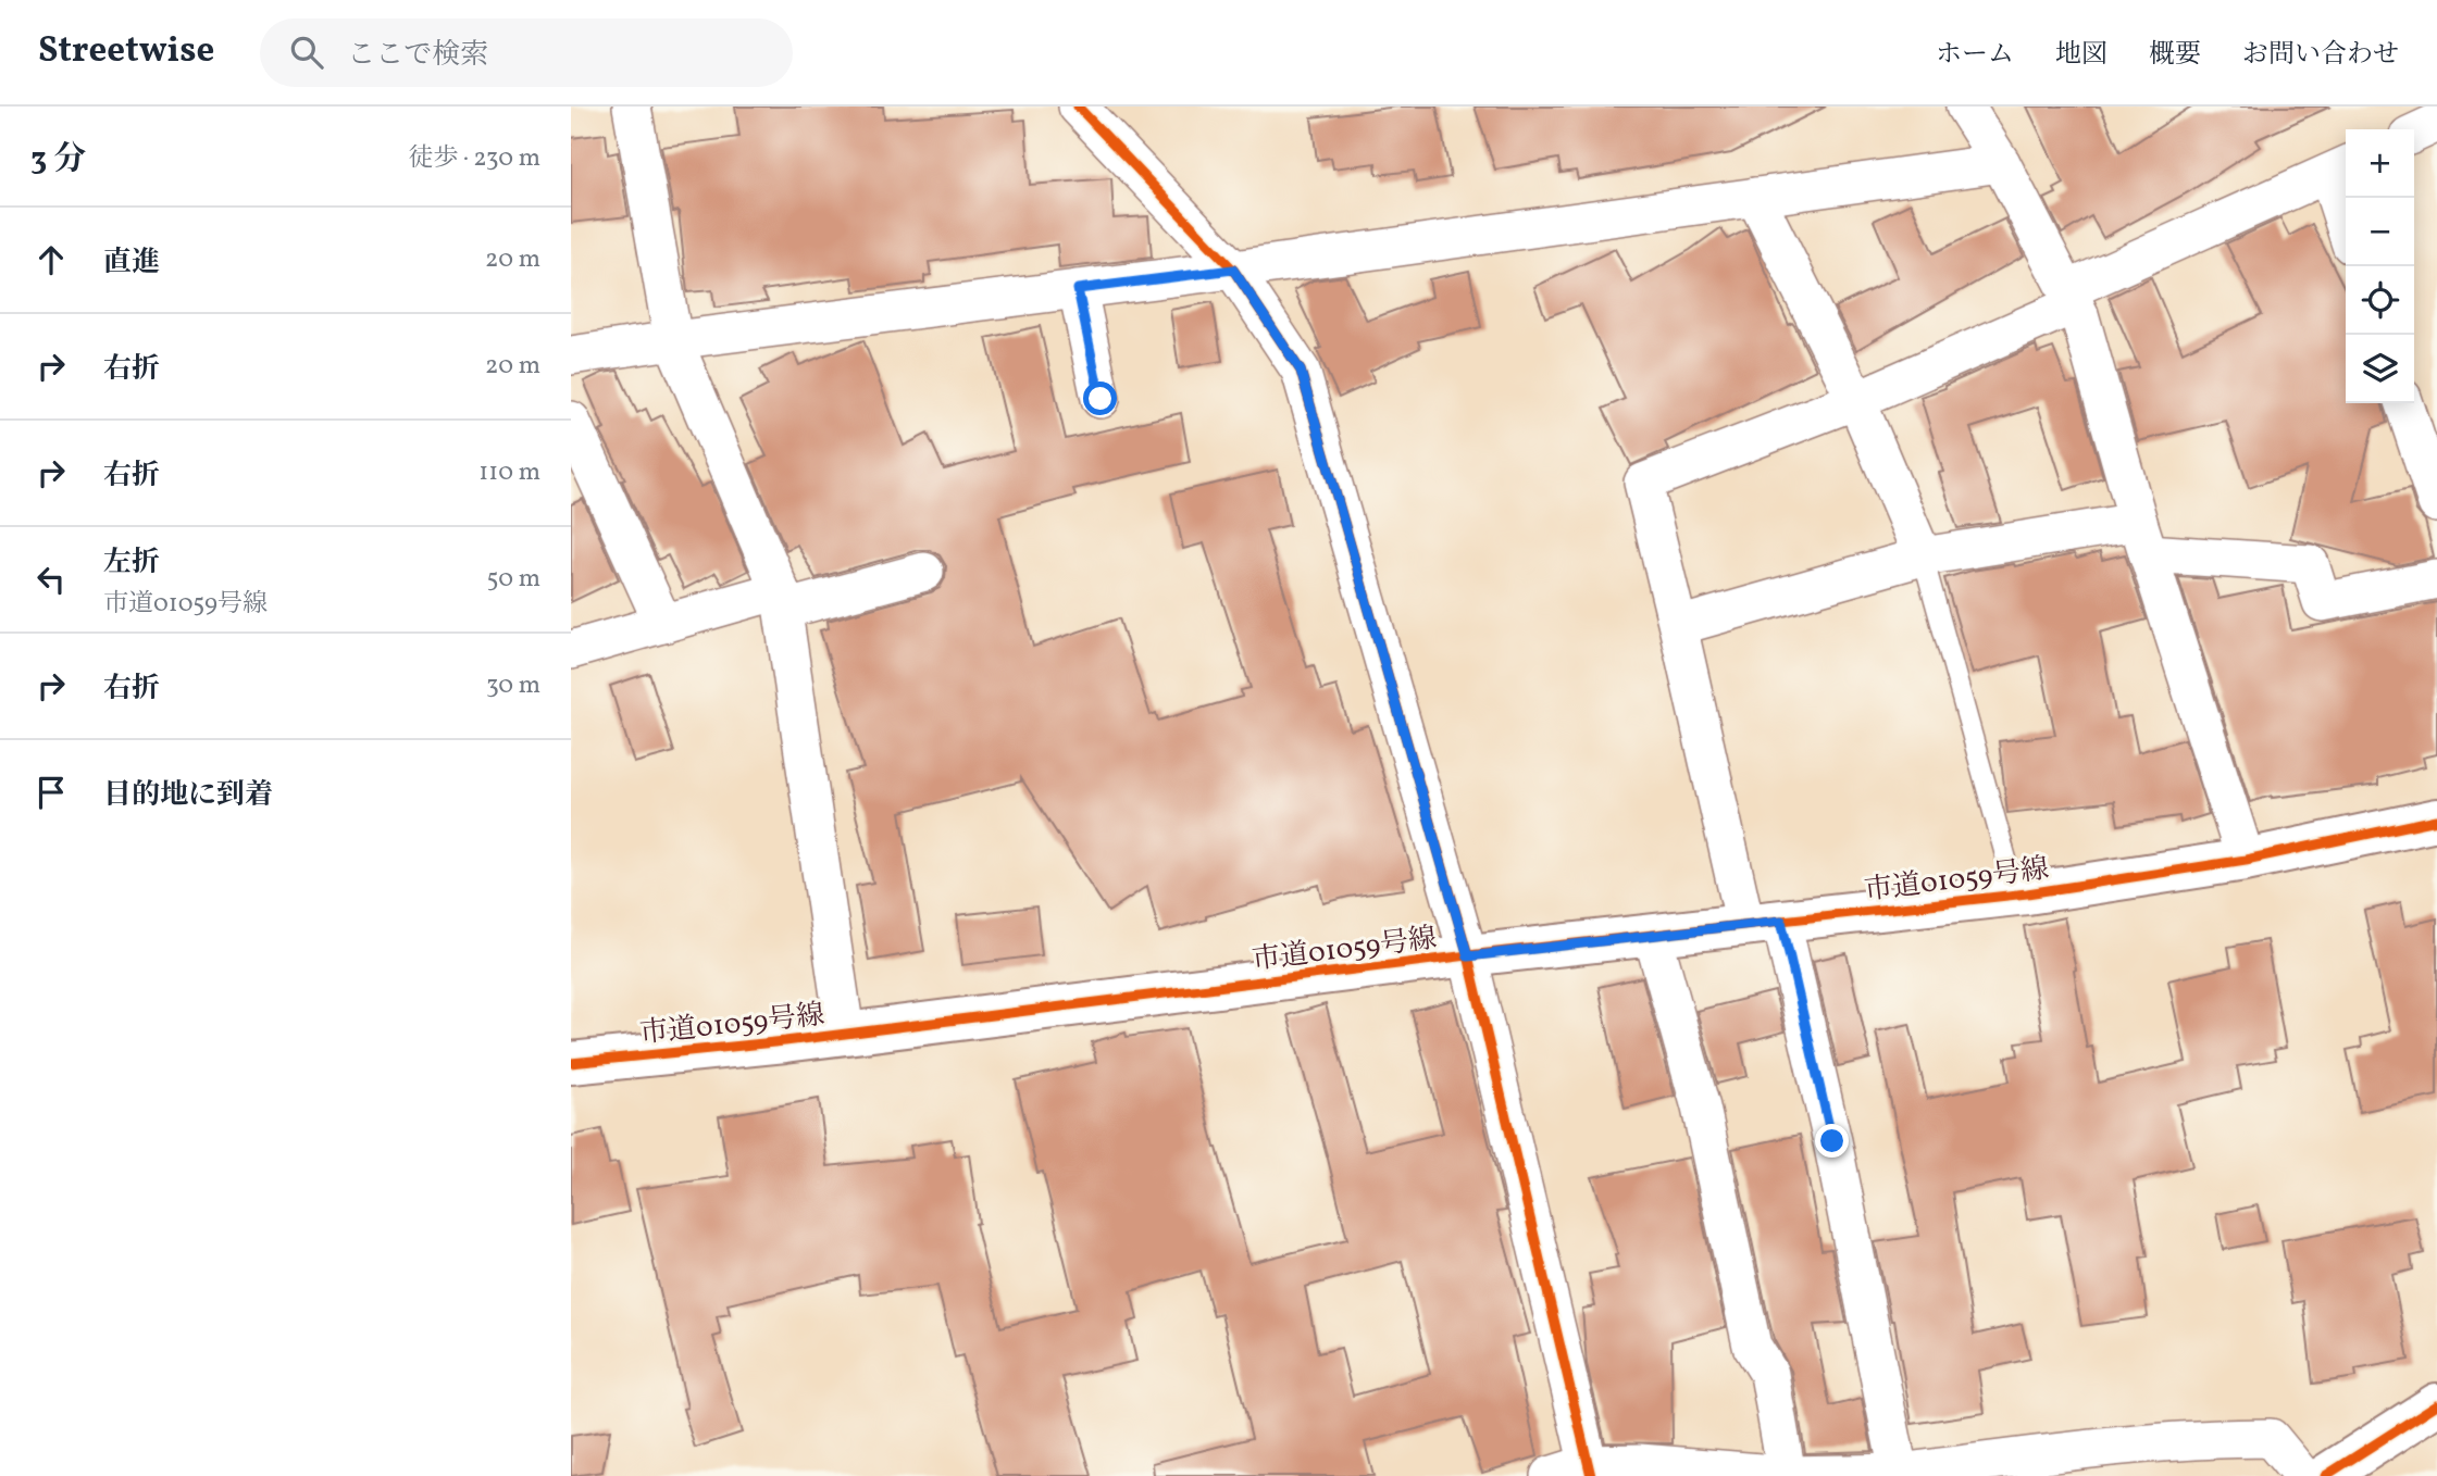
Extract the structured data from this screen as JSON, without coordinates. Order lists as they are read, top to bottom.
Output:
{
  "streets": {
    "street": ["市道01059号線"]
  },
  "page": {
    "header": "Streetwise",
    "search": "ここで検索",
    "nav": [
      "ホーム",
      "地図",
      "概要",
      "お問い合わせ"
    ],
    "heading": ["3 分", "徒歩 · 230 m"],
    "map_buttons": ["+", "−"],
    "list": [
      ["直進", "20 m"],
      ["右折", "20 m"],
      ["右折", "110 m"],
      ["左折", "市道01059号線", "50 m"],
      ["右折", "30 m"],
      "目的地に到着"
    ]
  }
}
